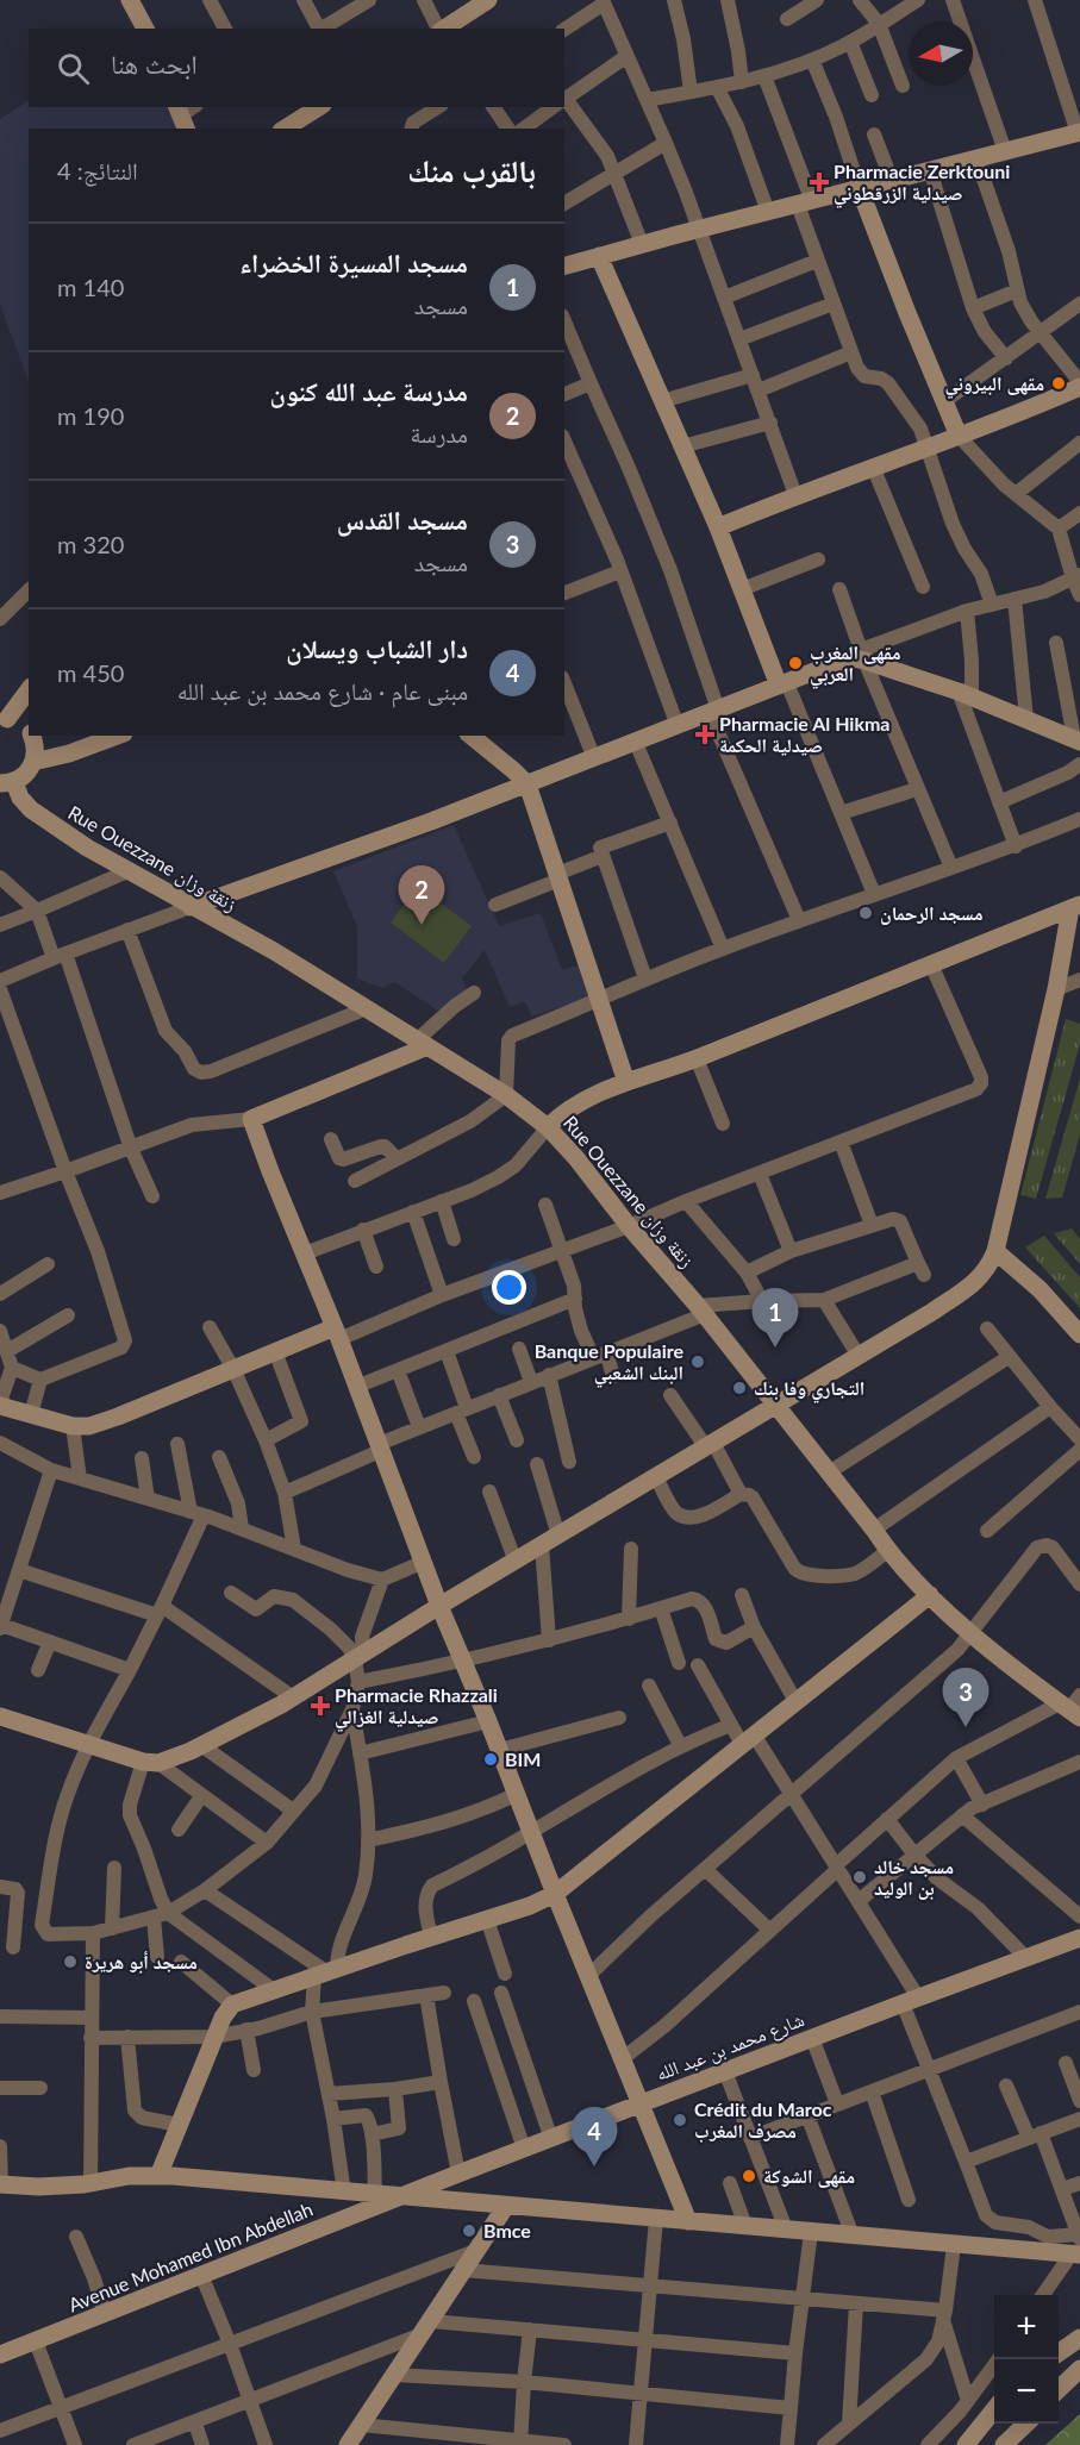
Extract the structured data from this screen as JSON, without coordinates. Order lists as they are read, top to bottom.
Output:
{
  "streets": {
    "street": ["Rue Ouezzane زنقة وزان", "شارع محمد بن عبد الله", "Avenue Mohamed Ibn Abdellah"]
  },
  "crossings": [
    ["شارع محمد بن عبد الله", "Avenue Mohamed Ibn Abdellah"]
  ],
  "places": {
    "health": ["Pharmacie Zerktouni صيدلية الزرقطوني", "Pharmacie Al Hikma صيدلية الحكمة", "Pharmacie Rhazzali صيدلية الغزالي"],
    "other": [
      "مقهى البيروني",
      "مقهى المغرب العربي",
      "مسجد الرحمان",
      "Banque Populaire البنك الشعبي",
      "التجاري وفا بنك",
      "BIM",
      "مسجد خالد بن الوليد",
      "مسجد أبو هريرة",
      "Crédit du Maroc مصرف المغرب",
      "مقهى الشوكة",
      "Bmce"
    ]
  },
  "north": "left",
  "page": {
    "search": "ابحث هنا",
    "heading": ["بالقرب منك", "النتائج: 4"],
    "list": [
      {
        "mark": "1",
        "name": "مسجد المسيرة الخضراء",
        "note": "مسجد",
        "value": "140 m"
      },
      {
        "mark": "2",
        "name": "مدرسة عبد الله كنون",
        "note": "مدرسة",
        "value": "190 m"
      },
      {
        "mark": "3",
        "name": "مسجد القدس",
        "note": "مسجد",
        "value": "320 m"
      },
      {
        "mark": "4",
        "name": "دار الشباب ويسلان",
        "note": "مبنى عام · شارع محمد بن عبد الله",
        "value": "450 m"
      }
    ],
    "pins": [
      "2",
      "1",
      "3",
      "4"
    ],
    "map_buttons": ["+", "−"]
  }
}
